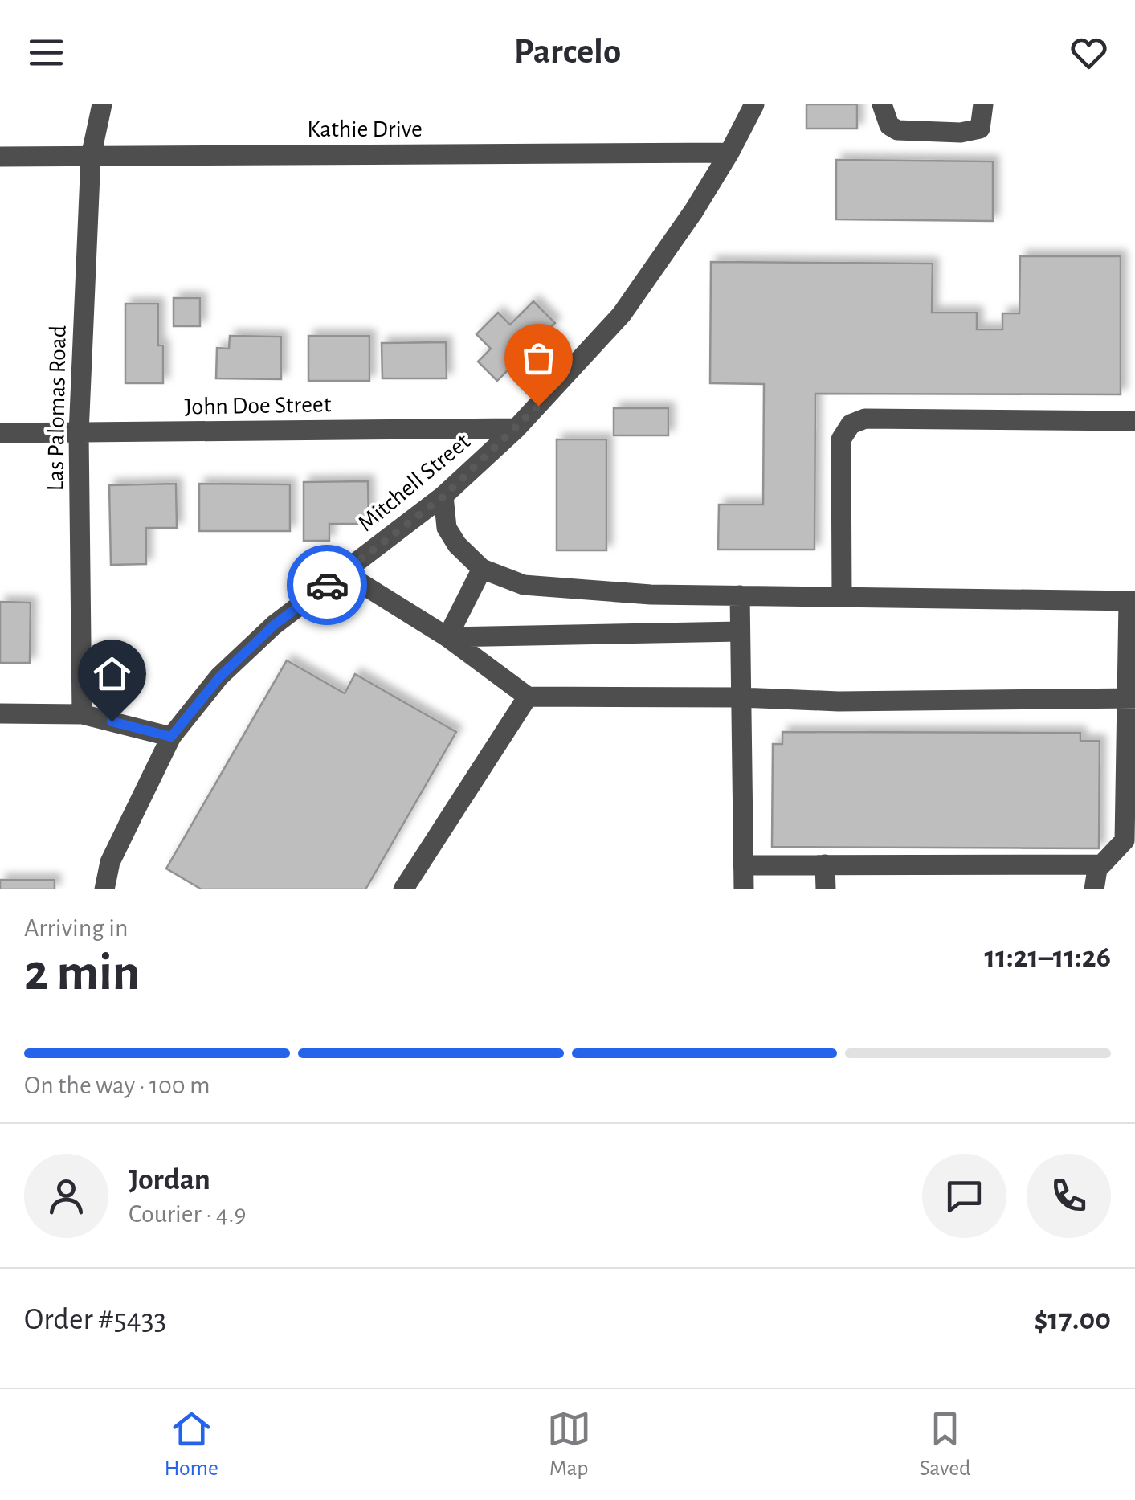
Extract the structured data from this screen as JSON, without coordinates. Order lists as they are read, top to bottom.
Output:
{
  "streets": {
    "street": [
      "Kathie Drive",
      "John Doe Street",
      "Las Palomas Road",
      "Mitchell Street"
    ]
  },
  "crossings": [
    ["Kathie Drive", "Las Palomas Road"],
    ["Kathie Drive", "Mitchell Street"],
    ["John Doe Street", "Las Palomas Road"],
    ["John Doe Street", "Mitchell Street"]
  ],
  "page": {
    "header": "Parcelo",
    "heading": ["2 min", "Arriving in", "11:21–11:26"],
    "panel": [
      "Jordan",
      "Courier · 4.9",
      "Order #5433",
      "$17.00"
    ],
    "bar": "On the way · 100 m",
    "tabs": ["Home", "Map", "Saved"]
  }
}
